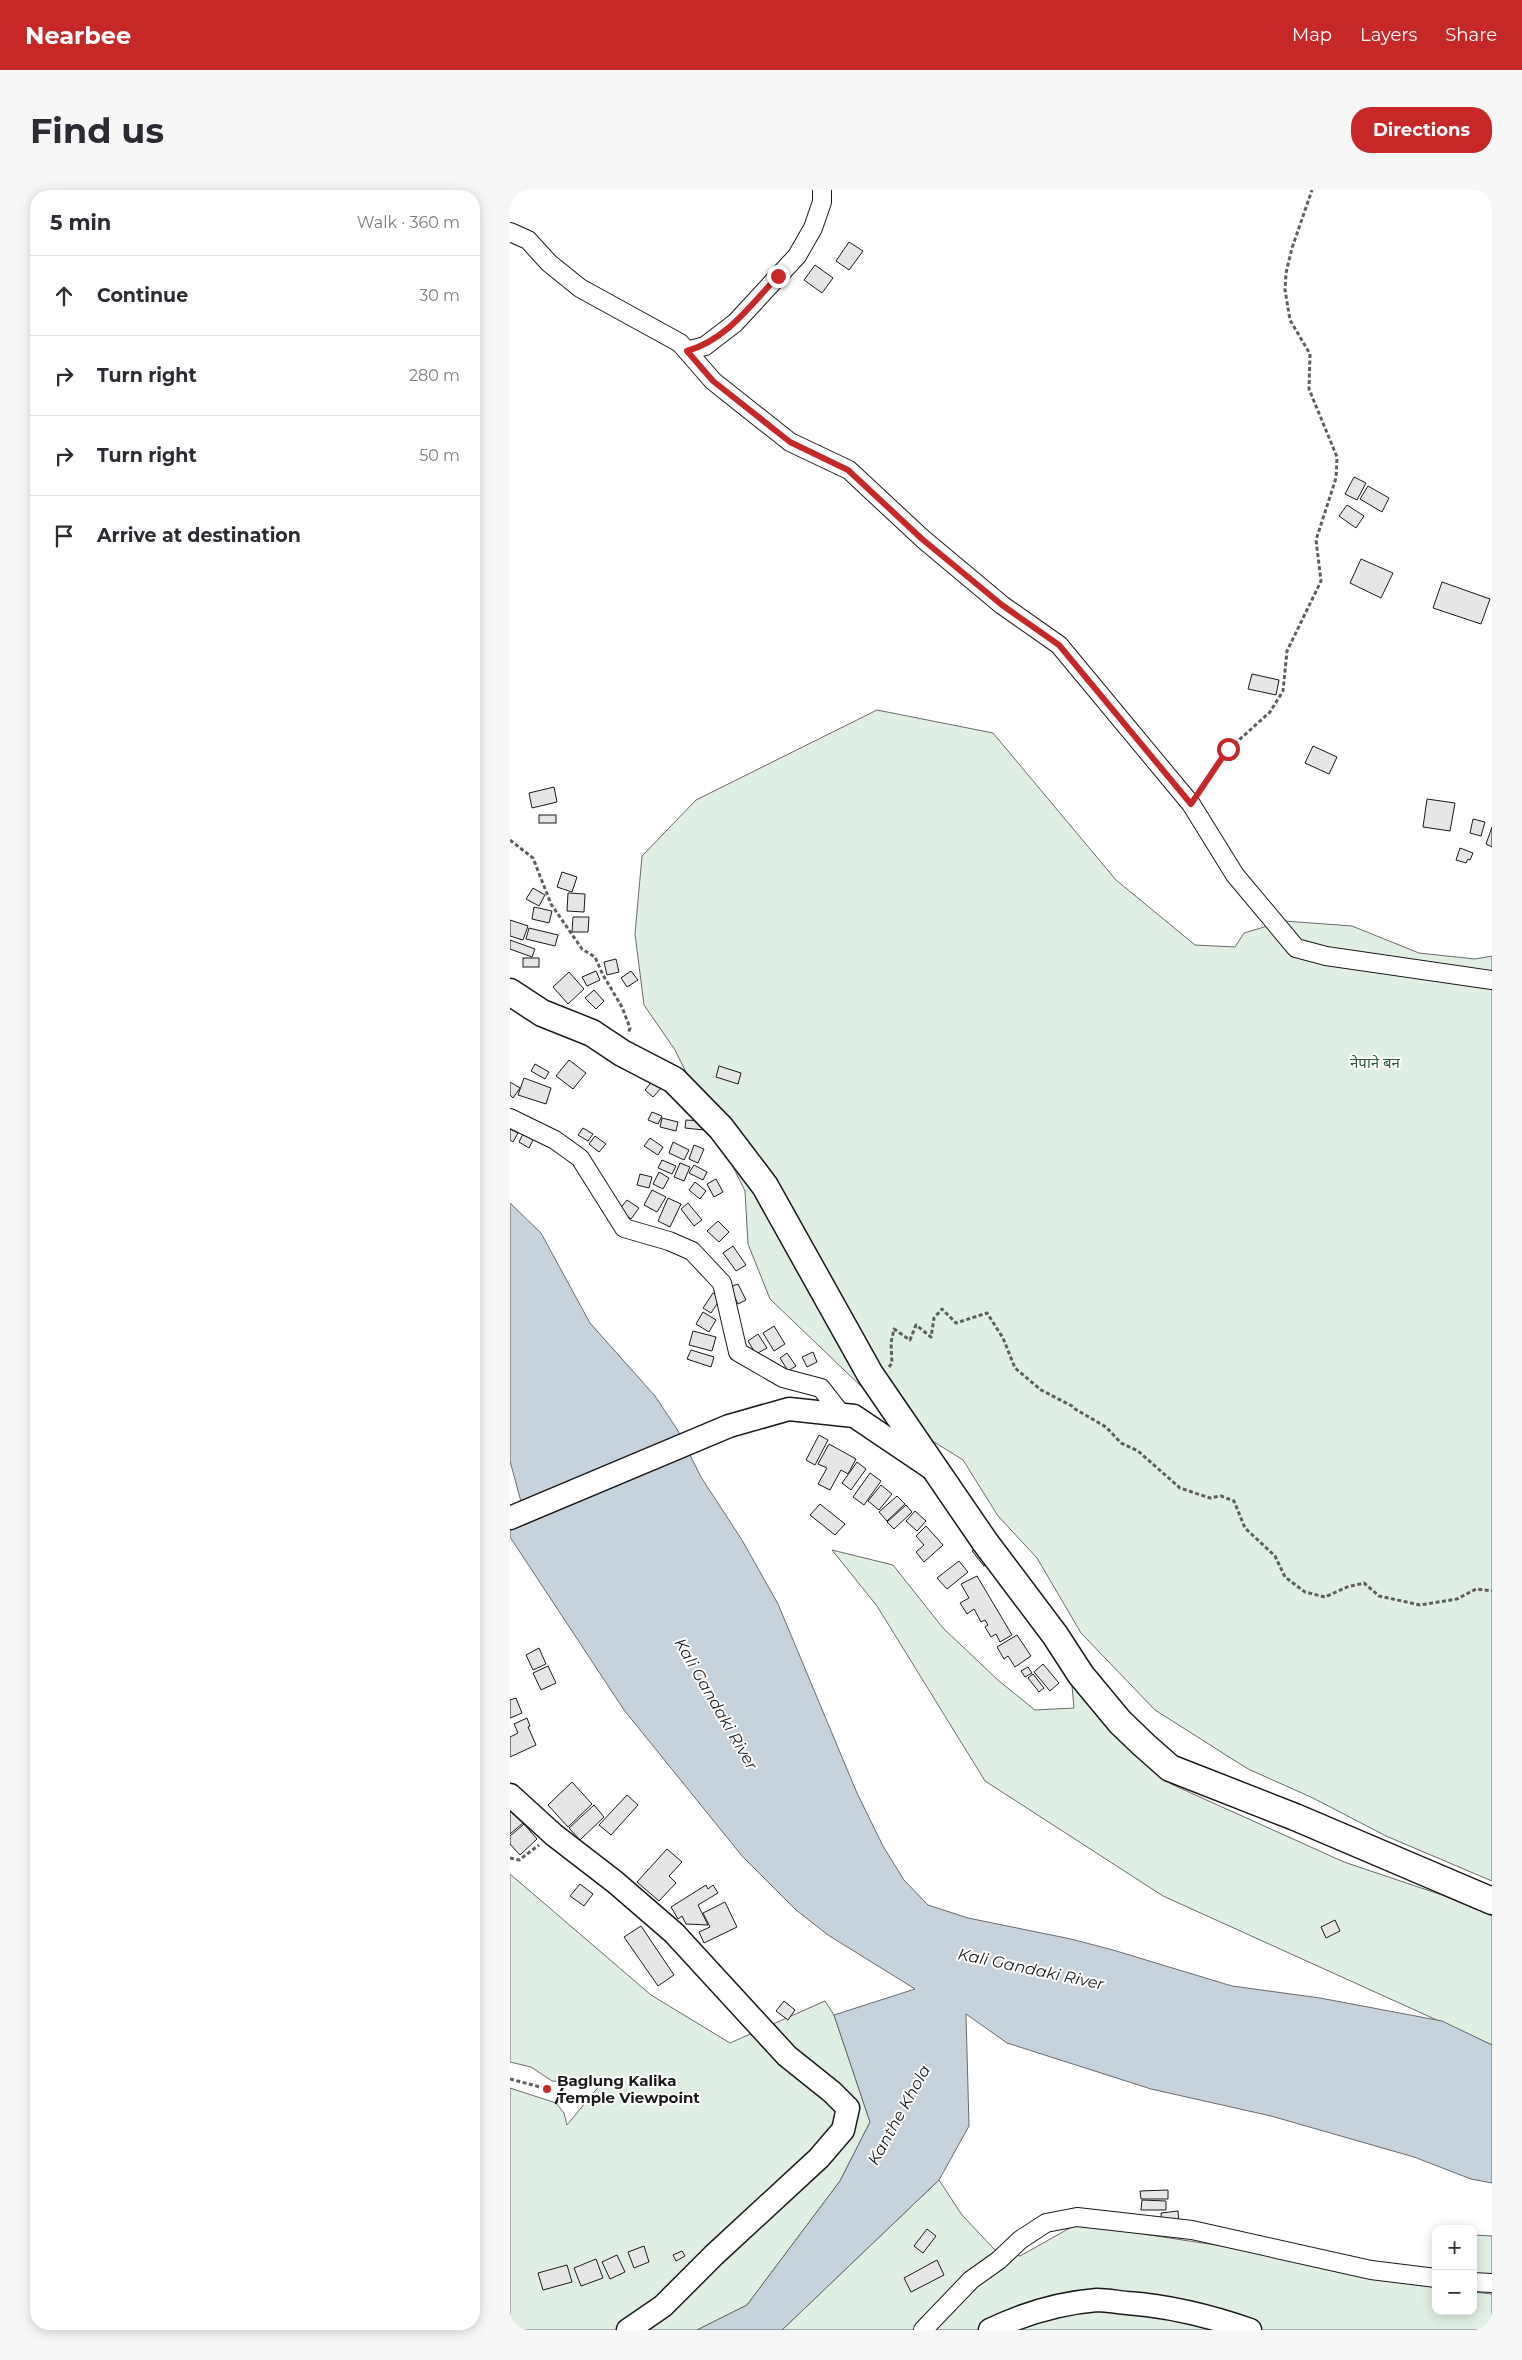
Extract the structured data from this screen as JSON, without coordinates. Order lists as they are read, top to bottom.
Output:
{
  "water": ["Kali Gandaki River", "Kanthe Khola"],
  "parks": ["नेपाने बन"],
  "places": ["Baglung Kalika Temple Viewpoint"],
  "page": {
    "header": "Nearbee",
    "nav": ["Map", "Layers", "Share"],
    "buttons": "Directions",
    "title": "Find us",
    "heading": ["5 min", "Walk · 360 m"],
    "list": [
      ["Continue", "30 m"],
      ["Turn right", "280 m"],
      ["Turn right", "50 m"],
      "Arrive at destination"
    ],
    "map_buttons": ["+", "−"]
  }
}
